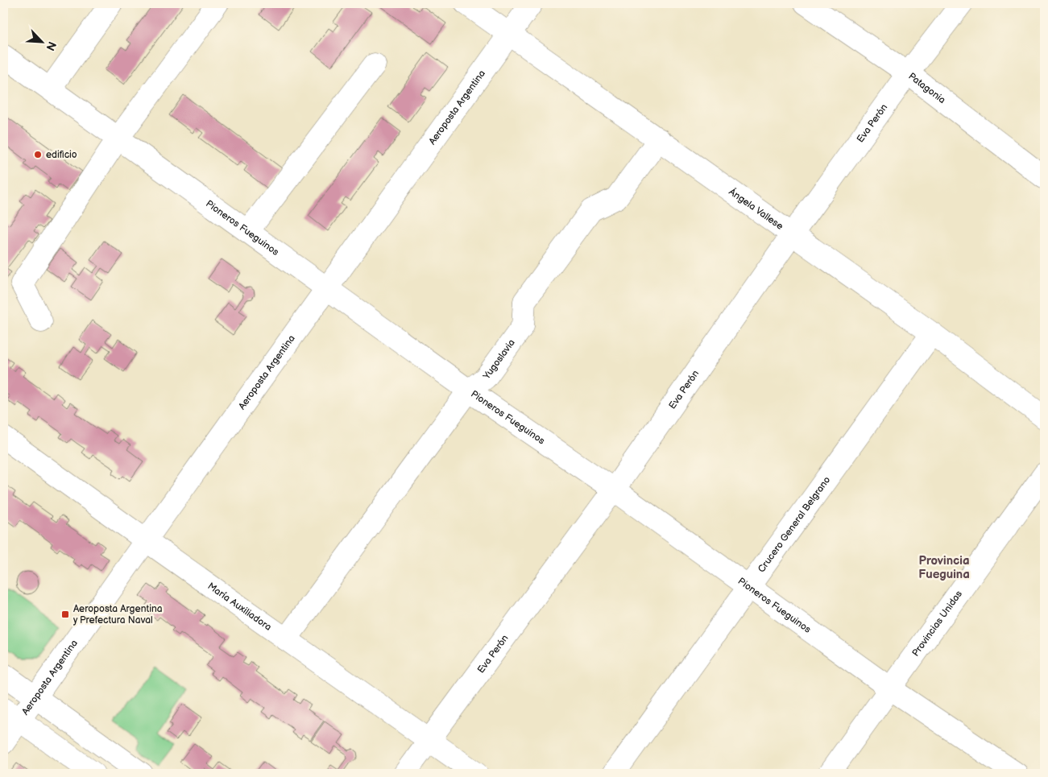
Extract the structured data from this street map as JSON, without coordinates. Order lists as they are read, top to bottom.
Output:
{
  "streets": {
    "street": [
      "Patagonia",
      "Aeroposta Argentina",
      "Eva Perón",
      "Ángela Vallese",
      "Pioneros Fueguinos",
      "Yugoslavia",
      "Crucero General Belgrano",
      "María Auxiliadora",
      "Provincias Unidas"
    ]
  },
  "crossings": [
    ["Patagonia", "Eva Perón"],
    ["Aeroposta Argentina", "Ángela Vallese"],
    ["Aeroposta Argentina", "Pioneros Fueguinos"],
    ["Aeroposta Argentina", "María Auxiliadora"],
    ["Eva Perón", "Ángela Vallese"],
    ["Eva Perón", "Pioneros Fueguinos"],
    ["Eva Perón", "María Auxiliadora"],
    ["Ángela Vallese", "Yugoslavia"],
    ["Ángela Vallese", "Crucero General Belgrano"],
    ["Pioneros Fueguinos", "Yugoslavia"],
    ["Pioneros Fueguinos", "Crucero General Belgrano"],
    ["Pioneros Fueguinos", "Provincias Unidas"],
    ["Yugoslavia", "María Auxiliadora"]
  ],
  "districts": ["Provincia Fueguina"],
  "places": {
    "other": ["edificio"],
    "transit": ["Aeroposta Argentina y Prefectura Naval"]
  },
  "north": "bottom right"
}
